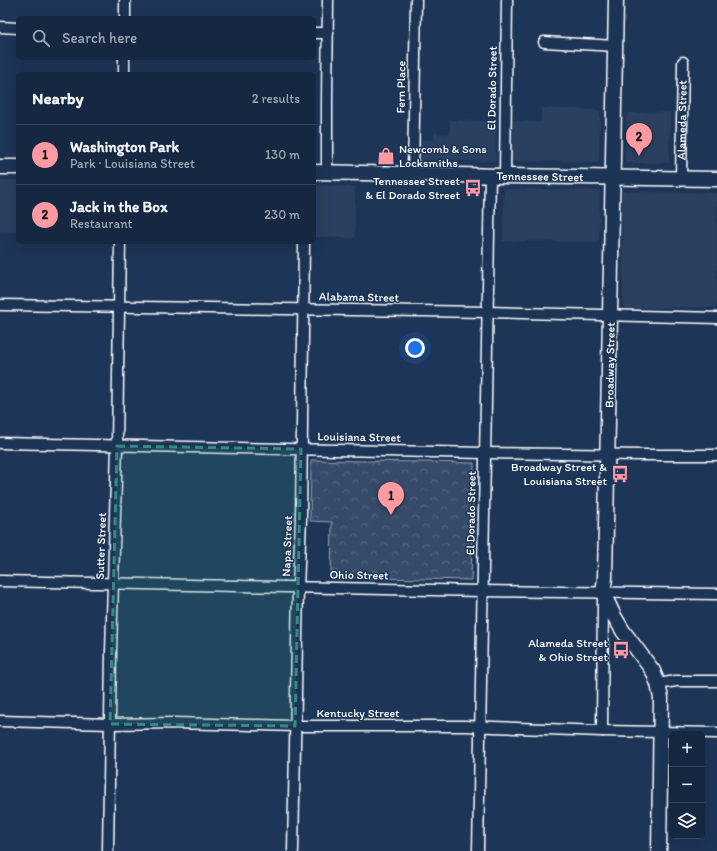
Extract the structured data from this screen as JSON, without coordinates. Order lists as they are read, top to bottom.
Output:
{
  "streets": {
    "main road": ["Tennessee Street", "Broadway Street"],
    "street": [
      "Fern Place",
      "El Dorado Street",
      "Alameda Street",
      "Alabama Street",
      "Louisiana Street",
      "Sutter Street",
      "Napa Street",
      "Ohio Street",
      "Kentucky Street"
    ]
  },
  "crossings": [
    ["Fern Place", "Tennessee Street"],
    ["El Dorado Street", "Tennessee Street"],
    ["El Dorado Street", "Alabama Street"],
    ["El Dorado Street", "Louisiana Street"],
    ["El Dorado Street", "Ohio Street"],
    ["El Dorado Street", "Kentucky Street"],
    ["Alameda Street", "Tennessee Street"],
    ["Tennessee Street", "Broadway Street"],
    ["Alabama Street", "Broadway Street"],
    ["Alabama Street", "Sutter Street"],
    ["Alabama Street", "Napa Street"],
    ["Broadway Street", "Louisiana Street"],
    ["Broadway Street", "Ohio Street"],
    ["Broadway Street", "Kentucky Street"],
    ["Louisiana Street", "Sutter Street"],
    ["Louisiana Street", "Napa Street"],
    ["Sutter Street", "Ohio Street"],
    ["Sutter Street", "Kentucky Street"],
    ["Napa Street", "Ohio Street"],
    ["Napa Street", "Kentucky Street"]
  ],
  "places": {
    "shop": ["Newcomb & Sons Locksmiths"],
    "bus stop": ["Tennessee Street & El Dorado Street", "Broadway Street & Louisiana Street", "Alameda Street & Ohio Street"]
  },
  "page": {
    "search": "Search here",
    "heading": ["Nearby", "2 results"],
    "pins": ["2", "1"],
    "list": [
      {
        "mark": "1",
        "name": "Washington Park",
        "note": "Park · Louisiana Street",
        "value": "130 m"
      },
      {
        "mark": "2",
        "name": "Jack in the Box",
        "note": "Restaurant",
        "value": "230 m"
      }
    ],
    "map_buttons": ["+", "−"]
  }
}
